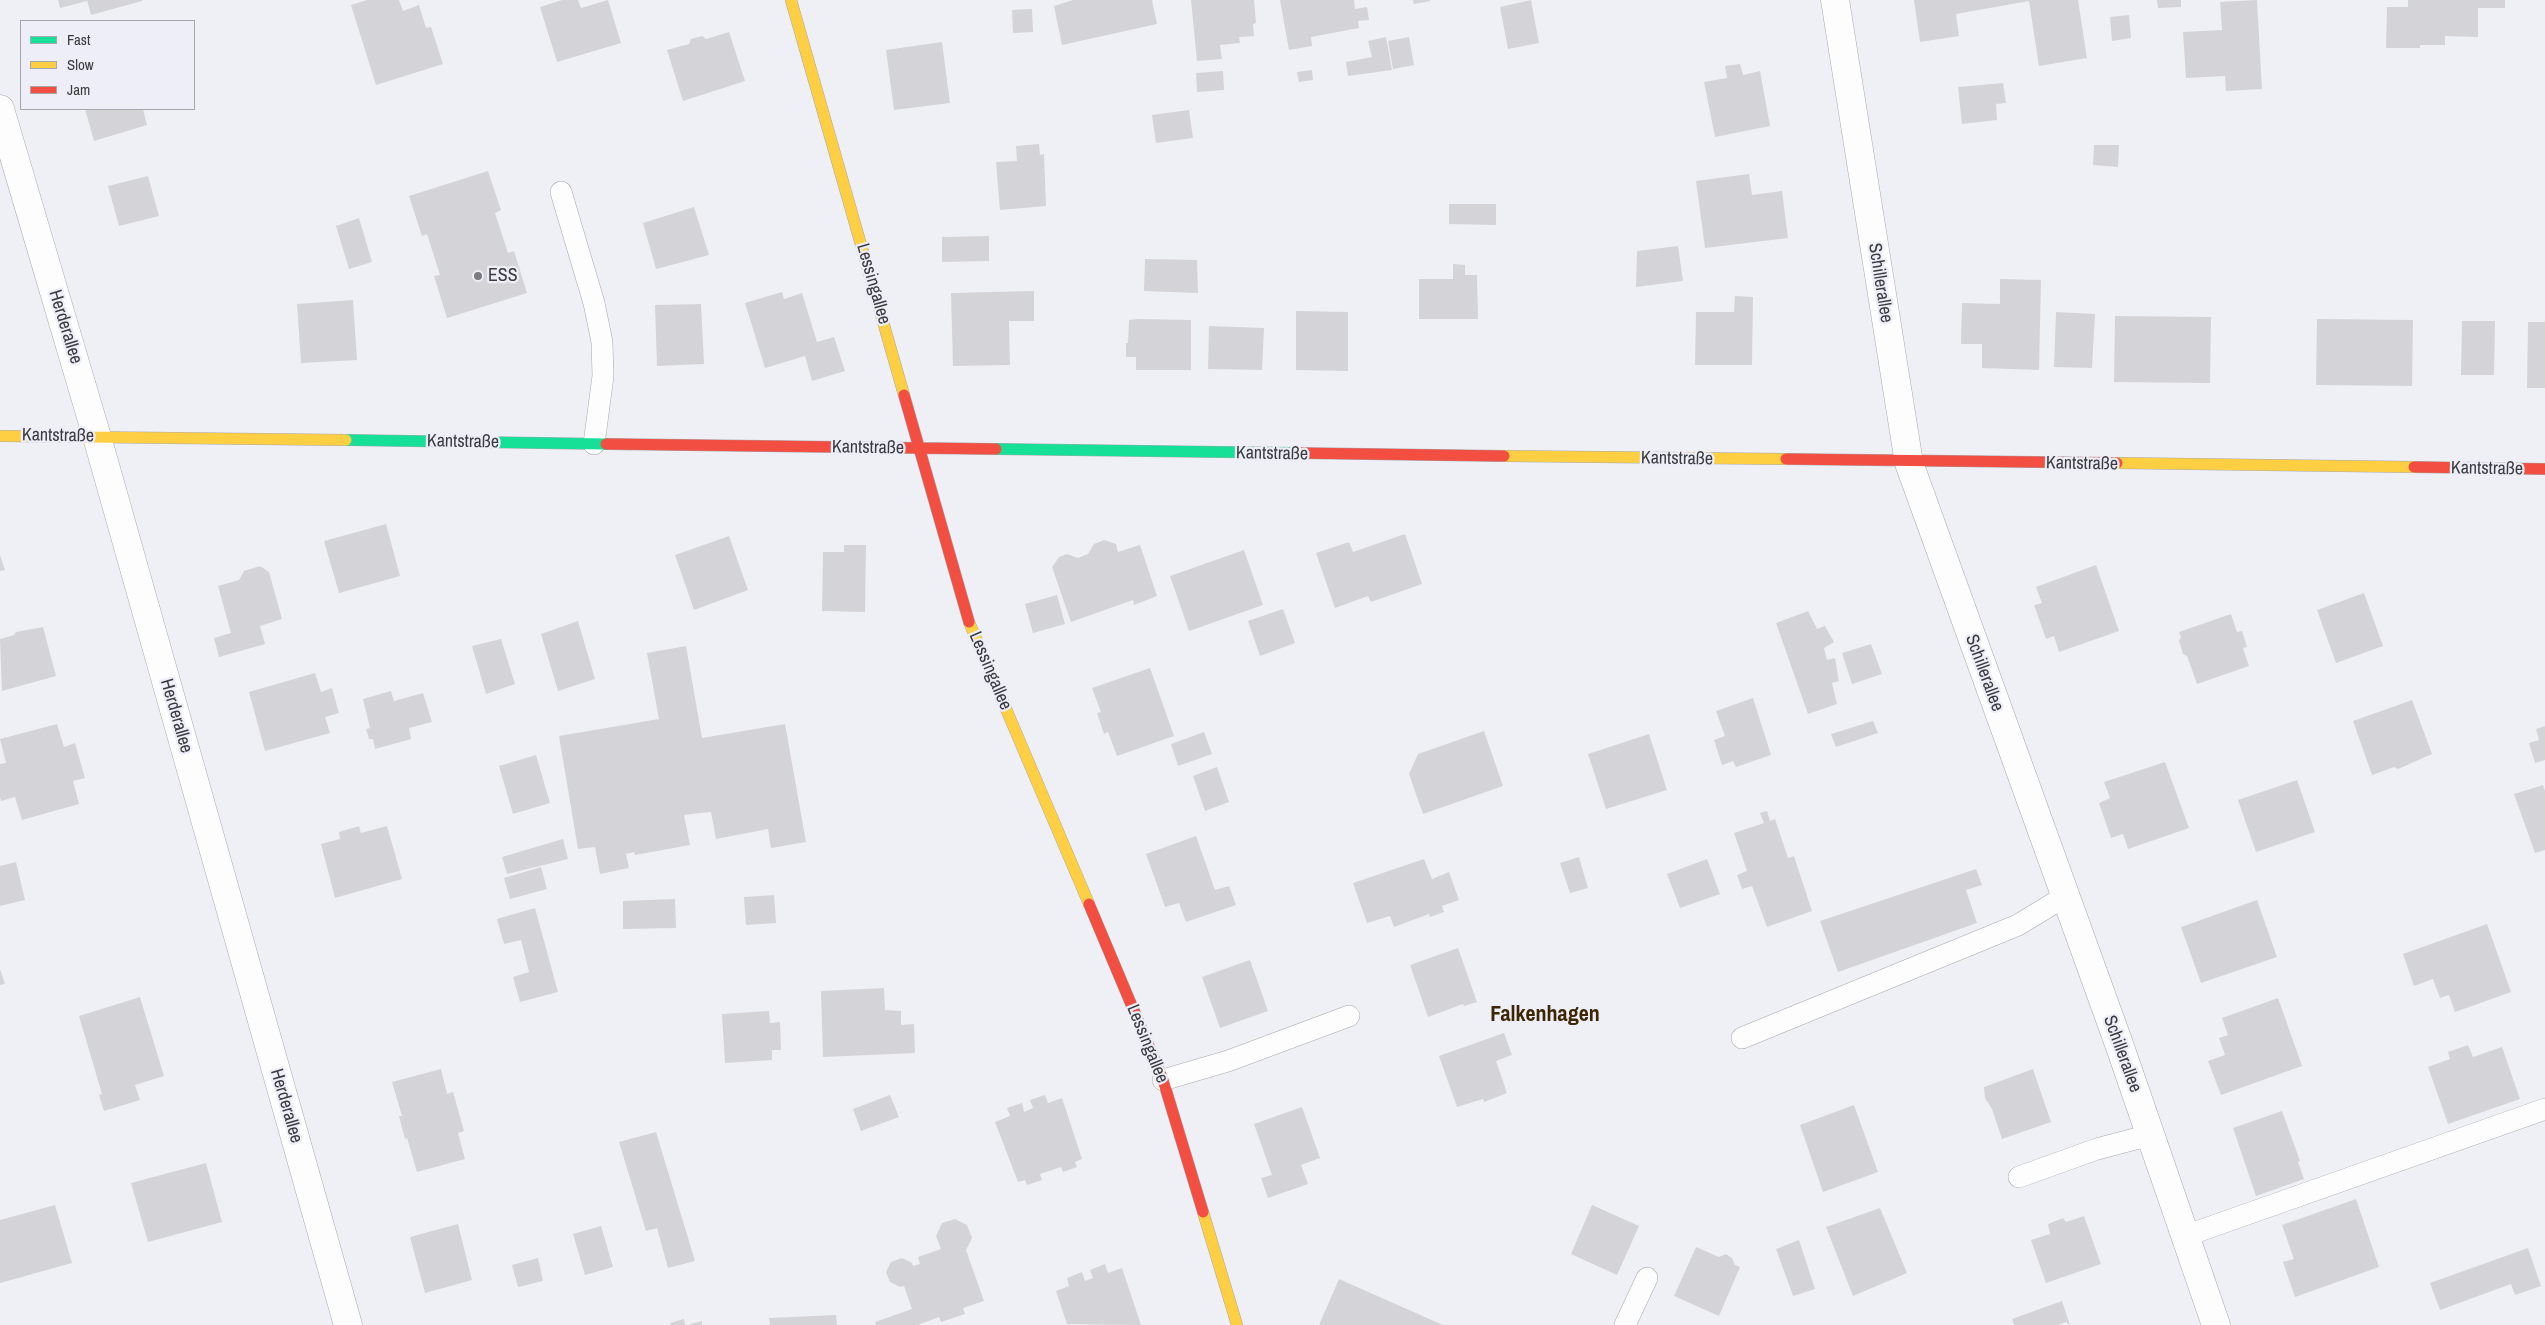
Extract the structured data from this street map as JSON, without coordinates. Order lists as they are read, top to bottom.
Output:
{
  "streets": {
    "street": [
      "Schillerallee",
      "Lessingallee",
      "Herderallee",
      "Kantstraße"
    ]
  },
  "crossings": [
    ["Schillerallee", "Kantstraße"],
    ["Lessingallee", "Kantstraße"],
    ["Herderallee", "Kantstraße"]
  ],
  "districts": ["Falkenhagen"],
  "places": ["ESS"],
  "legend": ["Fast", "Slow", "Jam"]
}
